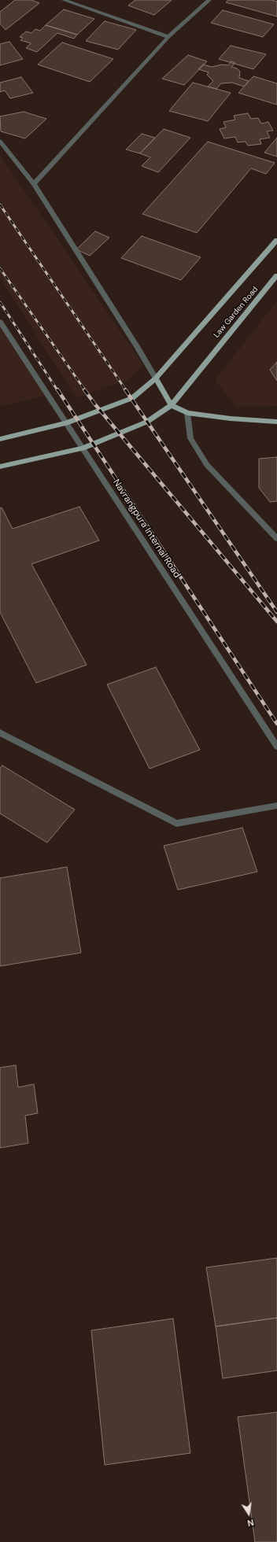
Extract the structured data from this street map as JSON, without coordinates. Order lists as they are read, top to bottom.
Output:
{
  "streets": {
    "main road": ["Law Garden Road"],
    "street": ["Navrangpura Internal Road"]
  },
  "crossings": [
    ["Law Garden Road", "Navrangpura Internal Road"]
  ],
  "north": "bottom"
}
